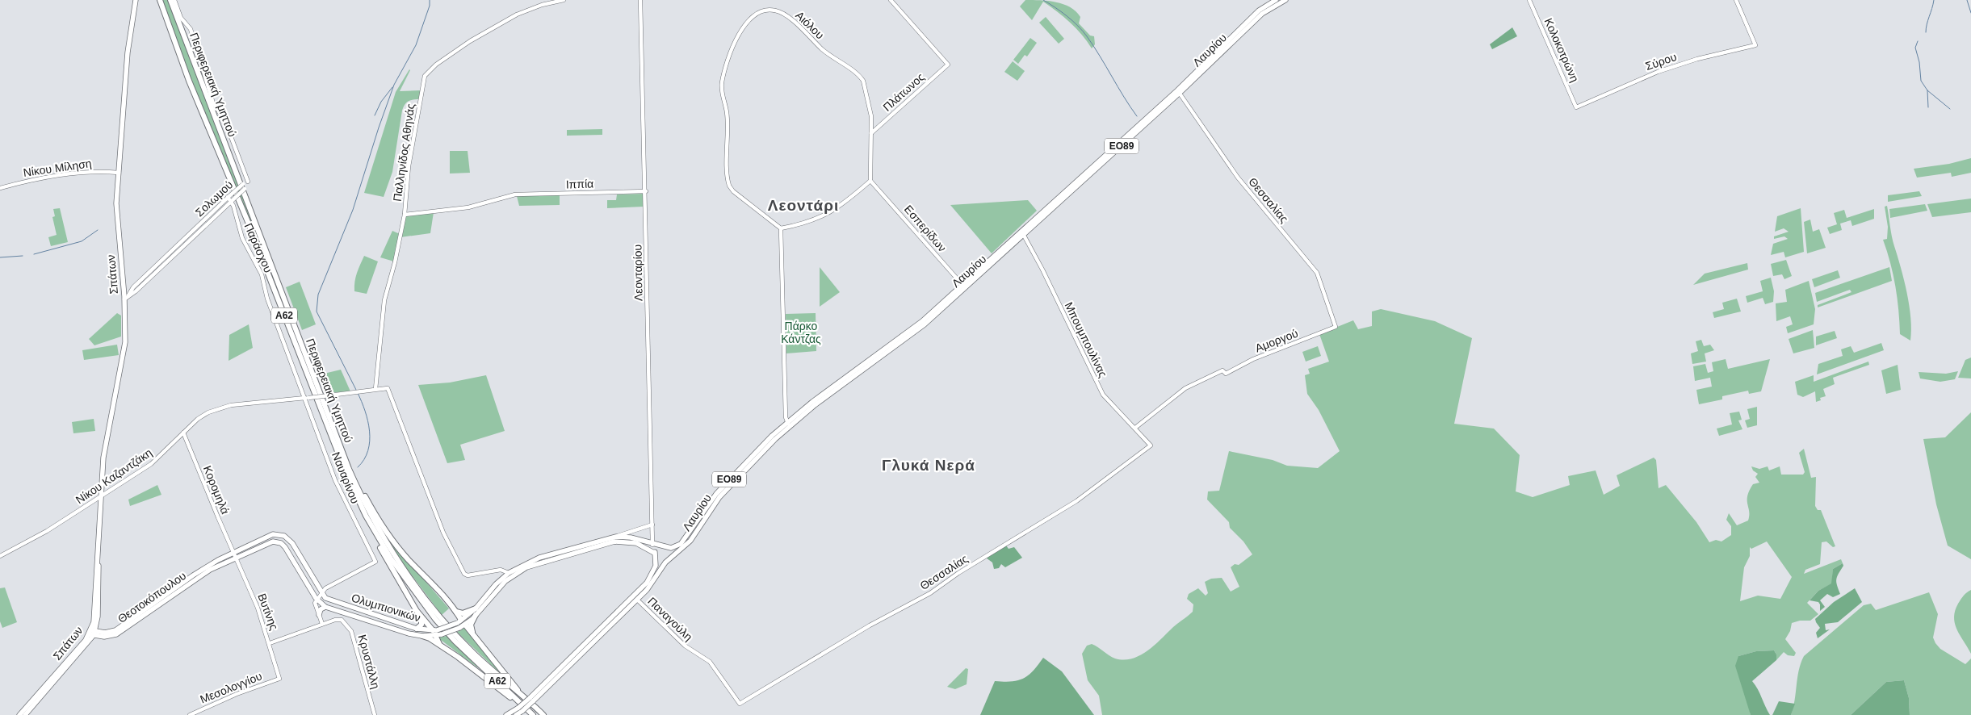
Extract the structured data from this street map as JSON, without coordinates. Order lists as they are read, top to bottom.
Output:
{
  "streets": {
    "highway": ["Περιφερειακή Υμηττού", "Α62"],
    "main road": [
      "Λαυρίου",
      "ΕΟ89",
      "Σπάτων",
      "Θεοτοκόπουλου",
      "Ολυμπιονικών"
    ],
    "street": [
      "Αιόλου",
      "Κολοκοτρώνη",
      "Σύρου",
      "Πλάτωνος",
      "Παλληνίδος Αθηνάς",
      "Νίκου Μίληση",
      "Ιππία",
      "Σολωμού",
      "Θεσσαλίας",
      "Εσπερίδων",
      "Παράσχου",
      "Λεονταρίου",
      "Μπουμπουλίνας",
      "Αμοργού",
      "Νίκου Καζαντζάκη",
      "Ναυαρίνου",
      "Κορομηλά",
      "Βυτίνης",
      "Παναγούλη",
      "Κρυστάλλη",
      "Μεσολογγίου"
    ]
  },
  "crossings": [
    ["Αιόλου", "Πλάτωνος"],
    ["Αιόλου", "Εσπερίδων"],
    ["Λαυρίου", "Περιφερειακή Υμηττού"],
    ["Λαυρίου", "Θεσσαλίας"],
    ["Λαυρίου", "Εσπερίδων"],
    ["Λαυρίου", "Μπουμπουλίνας"],
    ["Λαυρίου", "Ολυμπιονικών"],
    ["Λαυρίου", "Παναγούλη"],
    ["Κολοκοτρώνη", "Σύρου"],
    ["Παλληνίδος Αθηνάς", "Ιππία"],
    ["Παλληνίδος Αθηνάς", "Νίκου Καζαντζάκη"],
    ["Νίκου Μίληση", "Σπάτων"],
    ["Ιππία", "Λεονταρίου"],
    ["Σολωμού", "Παράσχου"],
    ["Σολωμού", "Σπάτων"],
    ["Θεσσαλίας", "Μπουμπουλίνας"],
    ["Θεσσαλίας", "Αμοργού"],
    ["Θεσσαλίας", "Παναγούλη"],
    ["Παράσχου", "Νίκου Καζαντζάκη"],
    ["Παράσχου", "Ναυαρίνου"],
    ["Λεονταρίου", "Ολυμπιονικών"],
    ["Σπάτων", "Νίκου Καζαντζάκη"],
    ["Σπάτων", "Θεοτοκόπουλου"],
    ["Μπουμπουλίνας", "Αμοργού"],
    ["Νίκου Καζαντζάκη", "Ναυαρίνου"],
    ["Νίκου Καζαντζάκη", "Κορομηλά"],
    ["Κορομηλά", "Ολυμπιονικών"],
    ["Κορομηλά", "Βυτίνης"],
    ["Θεοτοκόπουλου", "Ολυμπιονικών"],
    ["Ολυμπιονικών", "Βυτίνης"],
    ["Βυτίνης", "Μεσολογγίου"]
  ],
  "districts": ["Λεοντάρι", "Γλυκά Νερά"],
  "parks": ["Πάρκο Κάντζας"]
}
